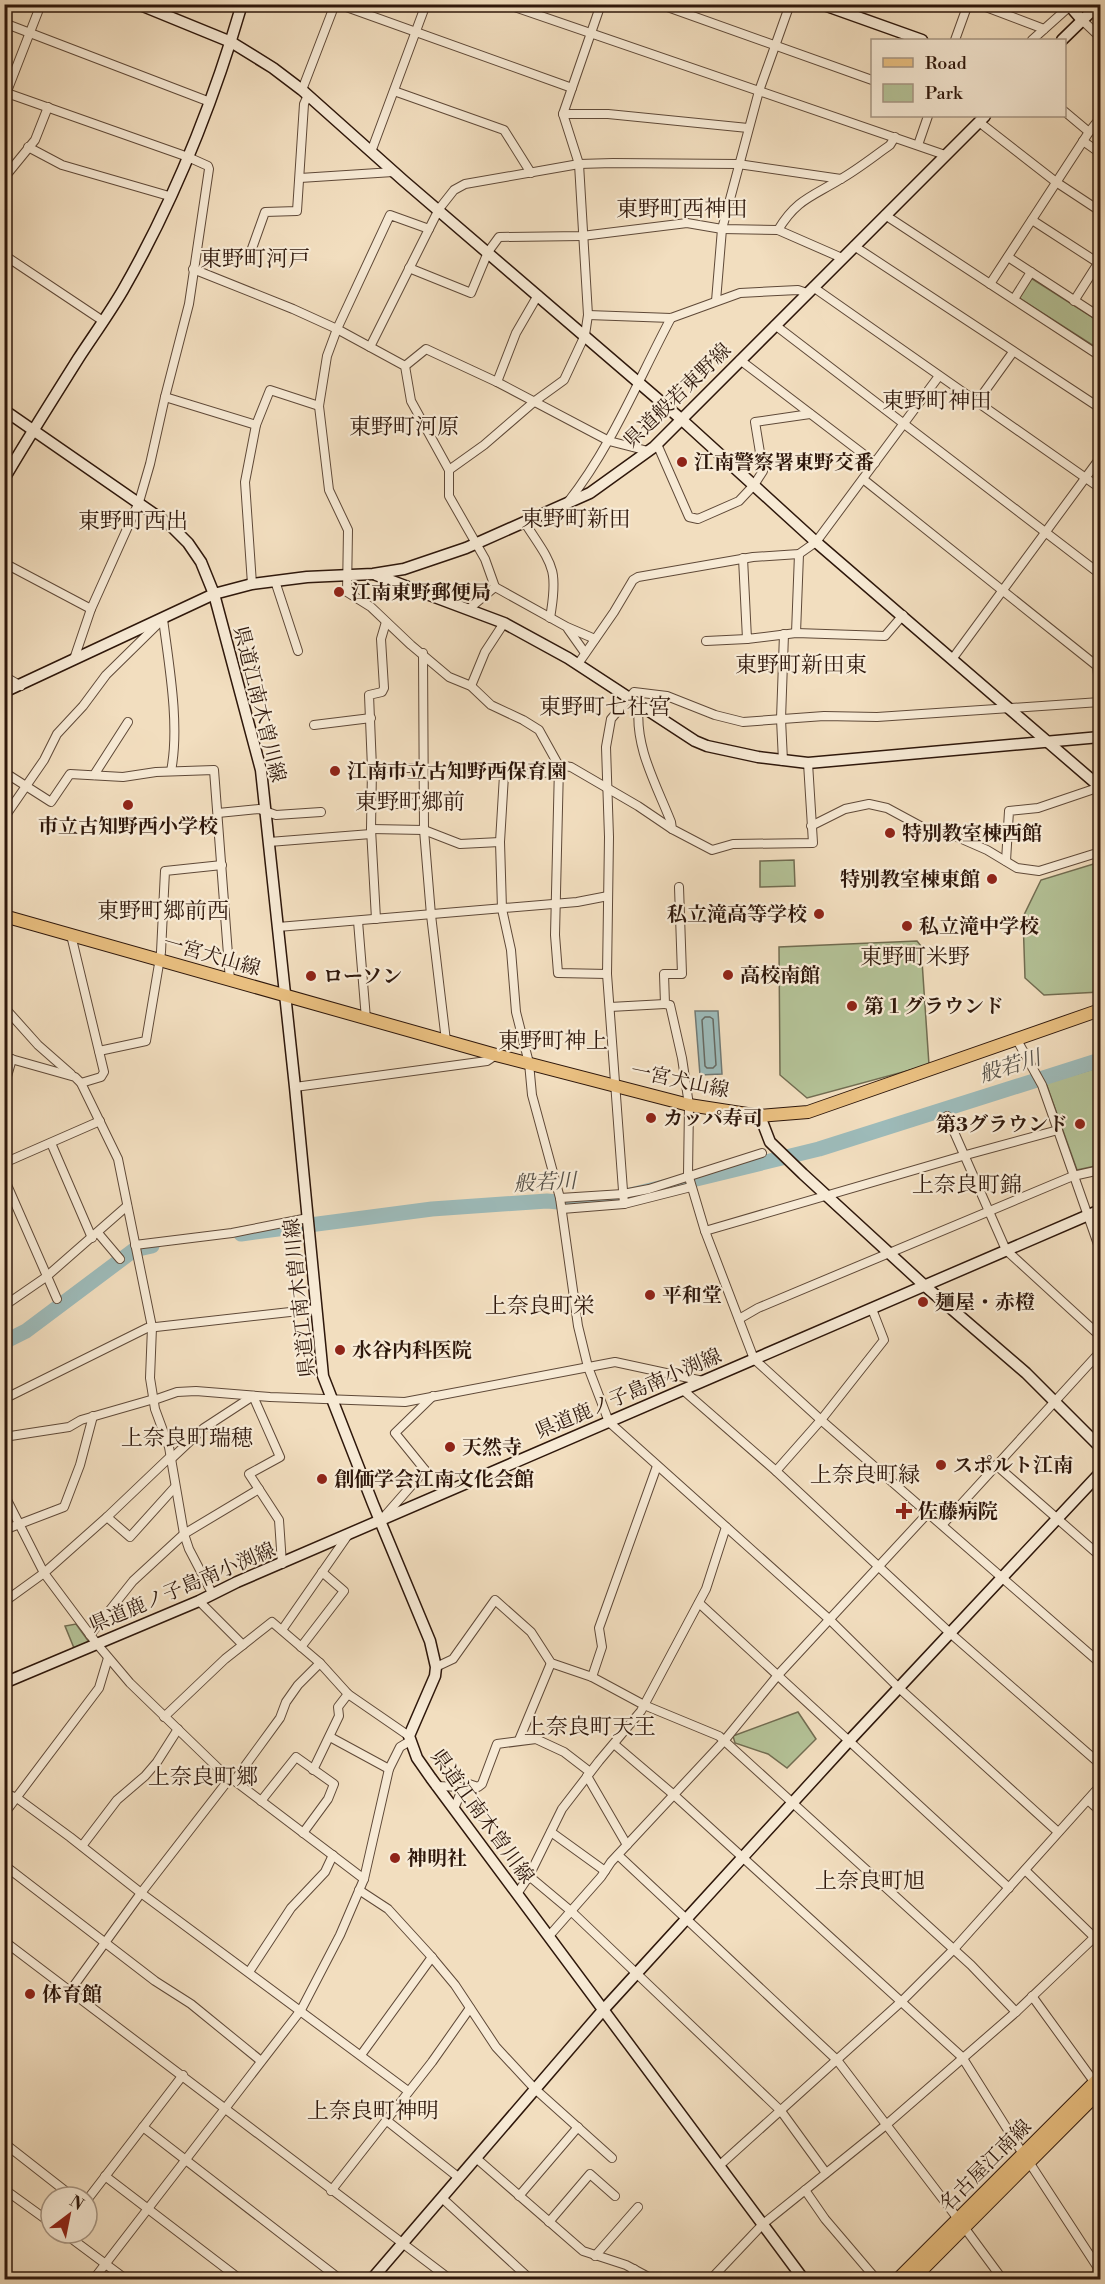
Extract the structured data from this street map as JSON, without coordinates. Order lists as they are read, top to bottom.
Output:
{
  "streets": {
    "main road": ["一宮犬山線", "名古屋江南線"],
    "street": ["県道般若東野線", "県道江南木曽川線", "県道鹿ノ子島南小渕線"]
  },
  "crossings": [
    ["県道般若東野線", "県道江南木曽川線"],
    ["県道江南木曽川線", "一宮犬山線"],
    ["県道江南木曽川線", "県道鹿ノ子島南小渕線"]
  ],
  "districts": [
    "東野町西神田",
    "東野町河戸",
    "東野町神田",
    "東野町河原",
    "東野町新田",
    "東野町西出",
    "東野町新田東",
    "東野町七社宮",
    "東野町郷前",
    "東野町郷前西",
    "東野町米野",
    "東野町神上",
    "上奈良町錦",
    "上奈良町栄",
    "上奈良町瑞穂",
    "上奈良町緑",
    "上奈良町天王",
    "上奈良町郷",
    "上奈良町旭",
    "上奈良町神明"
  ],
  "water": ["般若川"],
  "places": {
    "other": [
      "江南警察署東野交番",
      "江南東野郵便局",
      "江南市立古知野西保育園",
      "市立古知野西小学校",
      "特別教室棟西館",
      "特別教室棟東館",
      "私立滝高等学校",
      "私立滝中学校",
      "高校南館",
      "ローソン",
      "第１グラウンド",
      "カッパ寿司",
      "第3グラウンド",
      "平和堂",
      "麺屋・赤橙",
      "水谷内科医院",
      "天然寺",
      "スポルト江南",
      "創価学会江南文化会館",
      "神明社",
      "体育館"
    ],
    "health": ["佐藤病院"]
  },
  "legend": ["Road", "Park"],
  "north": "top right"
}
